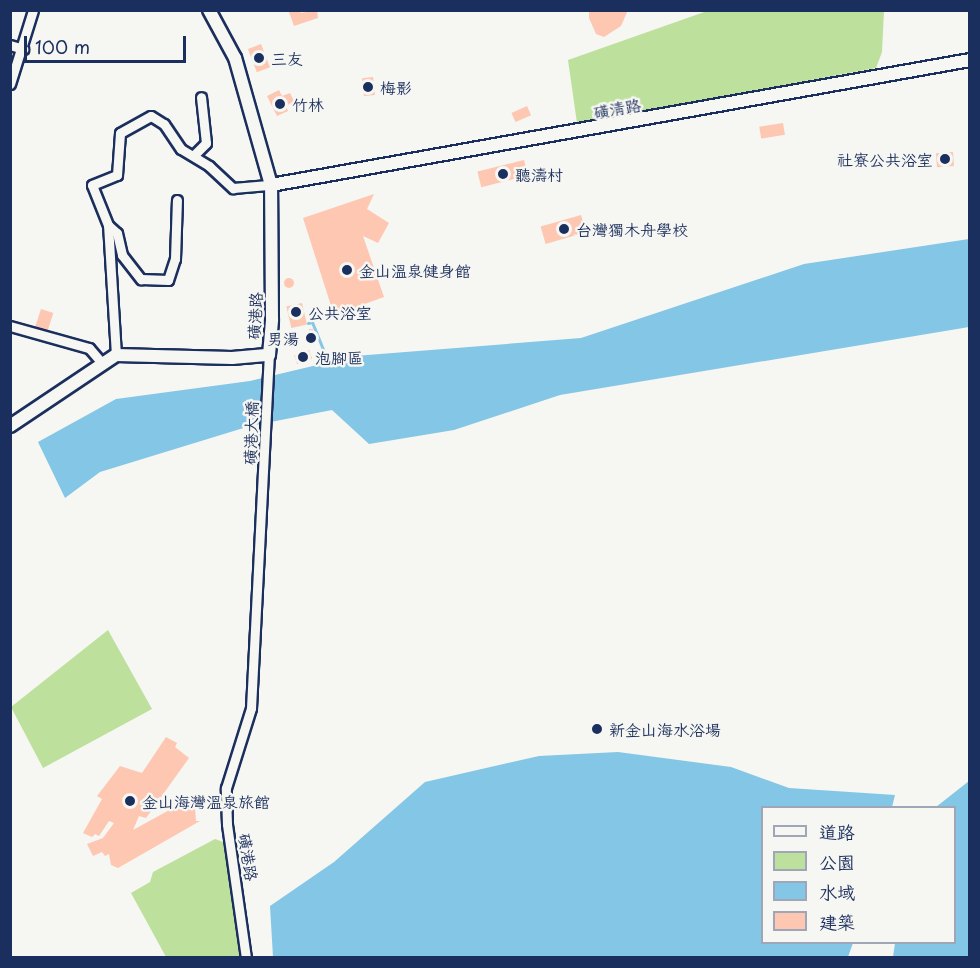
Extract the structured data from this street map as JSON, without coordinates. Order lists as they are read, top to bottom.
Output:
{
  "streets": {
    "street": ["磺清路", "磺港路", "磺港大橋"]
  },
  "crossings": [
    ["磺清路", "磺港路"],
    ["磺港路", "磺港大橋"]
  ],
  "places": [
    "三友",
    "梅影",
    "竹林",
    "社寮公共浴室",
    "聽濤村",
    "台灣獨木舟學校",
    "金山溫泉健身館",
    "公共浴室",
    "男湯",
    "泡腳區",
    "新金山海水浴場",
    "金山海灣溫泉旅館"
  ],
  "legend": [
    "道路",
    "公園",
    "水域",
    "建築"
  ],
  "scale_bar": "100 m"
}
